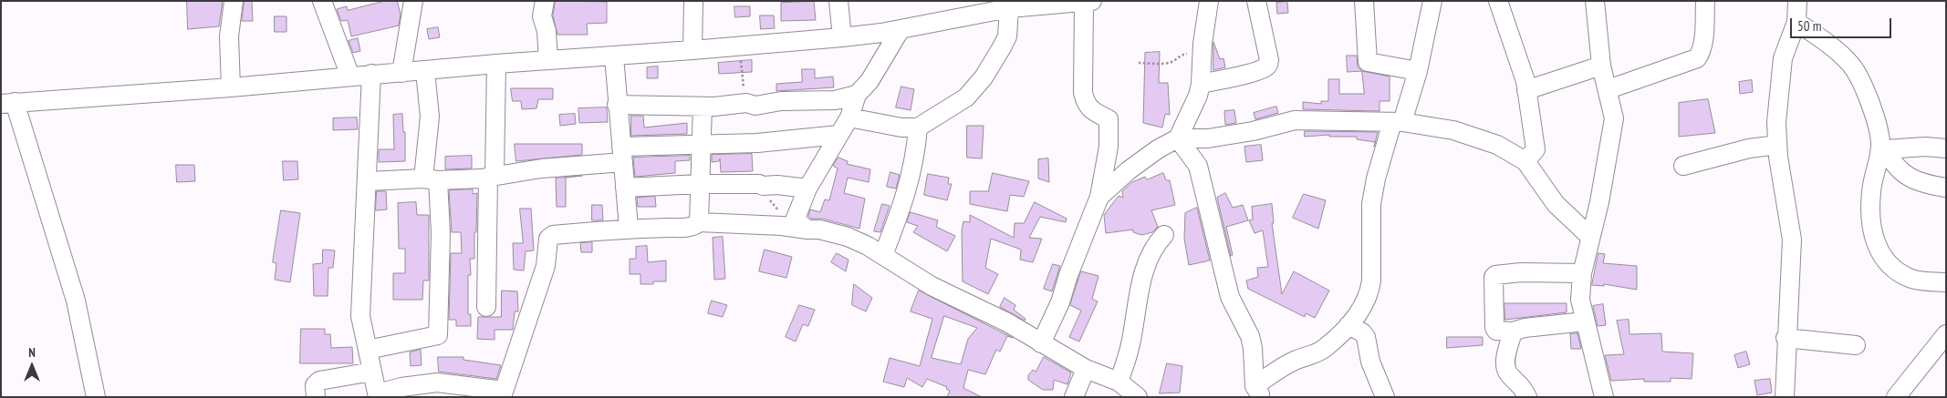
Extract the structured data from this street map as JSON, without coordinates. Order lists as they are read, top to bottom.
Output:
{
  "scale_bar": "50 m",
  "north": "top"
}
